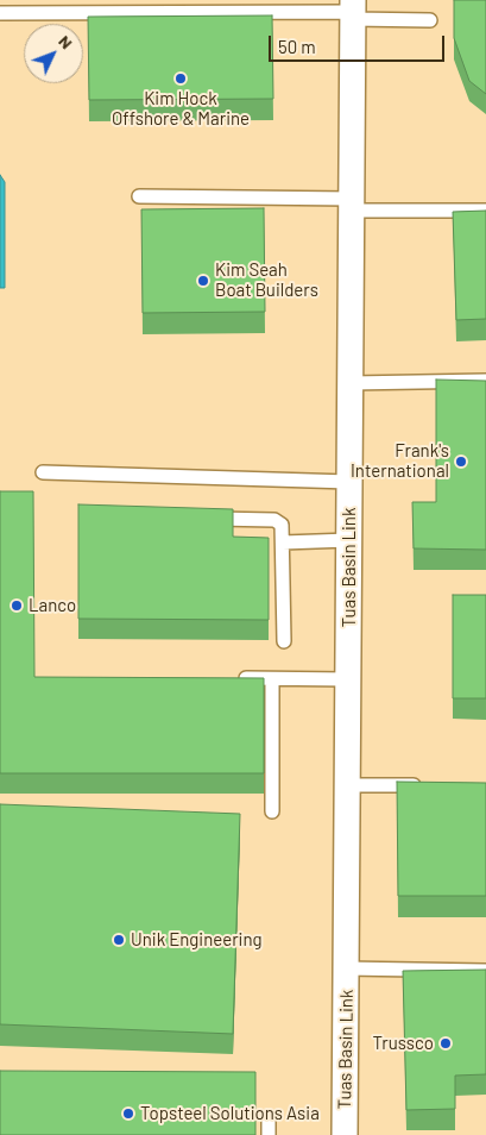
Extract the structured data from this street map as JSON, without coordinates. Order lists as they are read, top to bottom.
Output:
{
  "streets": {
    "street": ["Tuas Basin Link"]
  },
  "places": [
    "Kim Hock Offshore & Marine",
    "Kim Seah Boat Builders",
    "Frank's International",
    "Lanco",
    "Unik Engineering",
    "Trussco",
    "Topsteel Solutions Asia"
  ],
  "scale_bar": "50 m",
  "north": "top right"
}
